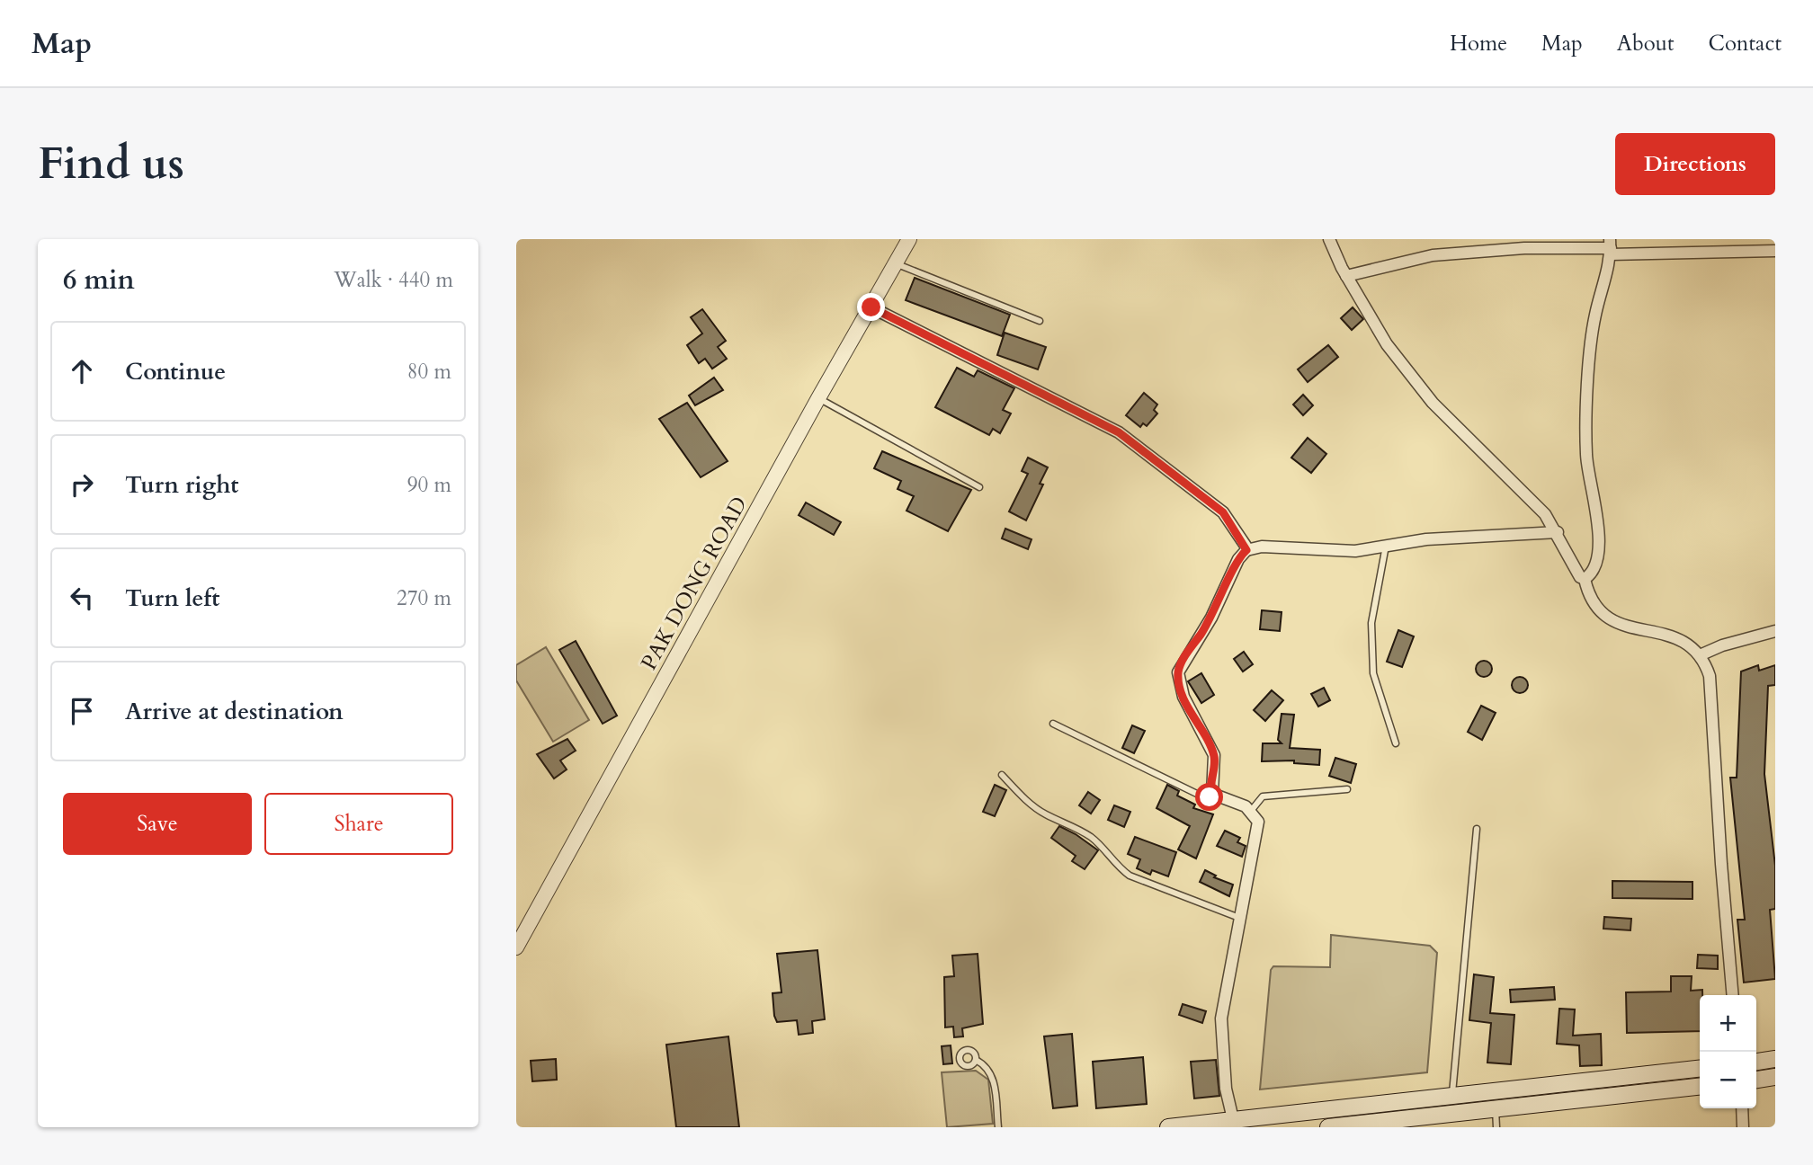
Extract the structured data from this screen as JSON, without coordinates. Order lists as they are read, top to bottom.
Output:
{
  "streets": {
    "street": ["PAK DONG ROAD"]
  },
  "page": {
    "header": "Map",
    "nav": [
      "Home",
      "Map",
      "About",
      "Contact"
    ],
    "buttons": [
      "Directions",
      ["Save", "Share"]
    ],
    "title": "Find us",
    "heading": ["6 min", "Walk · 440 m"],
    "list": [
      ["Continue", "80 m"],
      ["Turn right", "90 m"],
      ["Turn left", "270 m"],
      "Arrive at destination"
    ],
    "map_buttons": ["+", "−"]
  }
}
